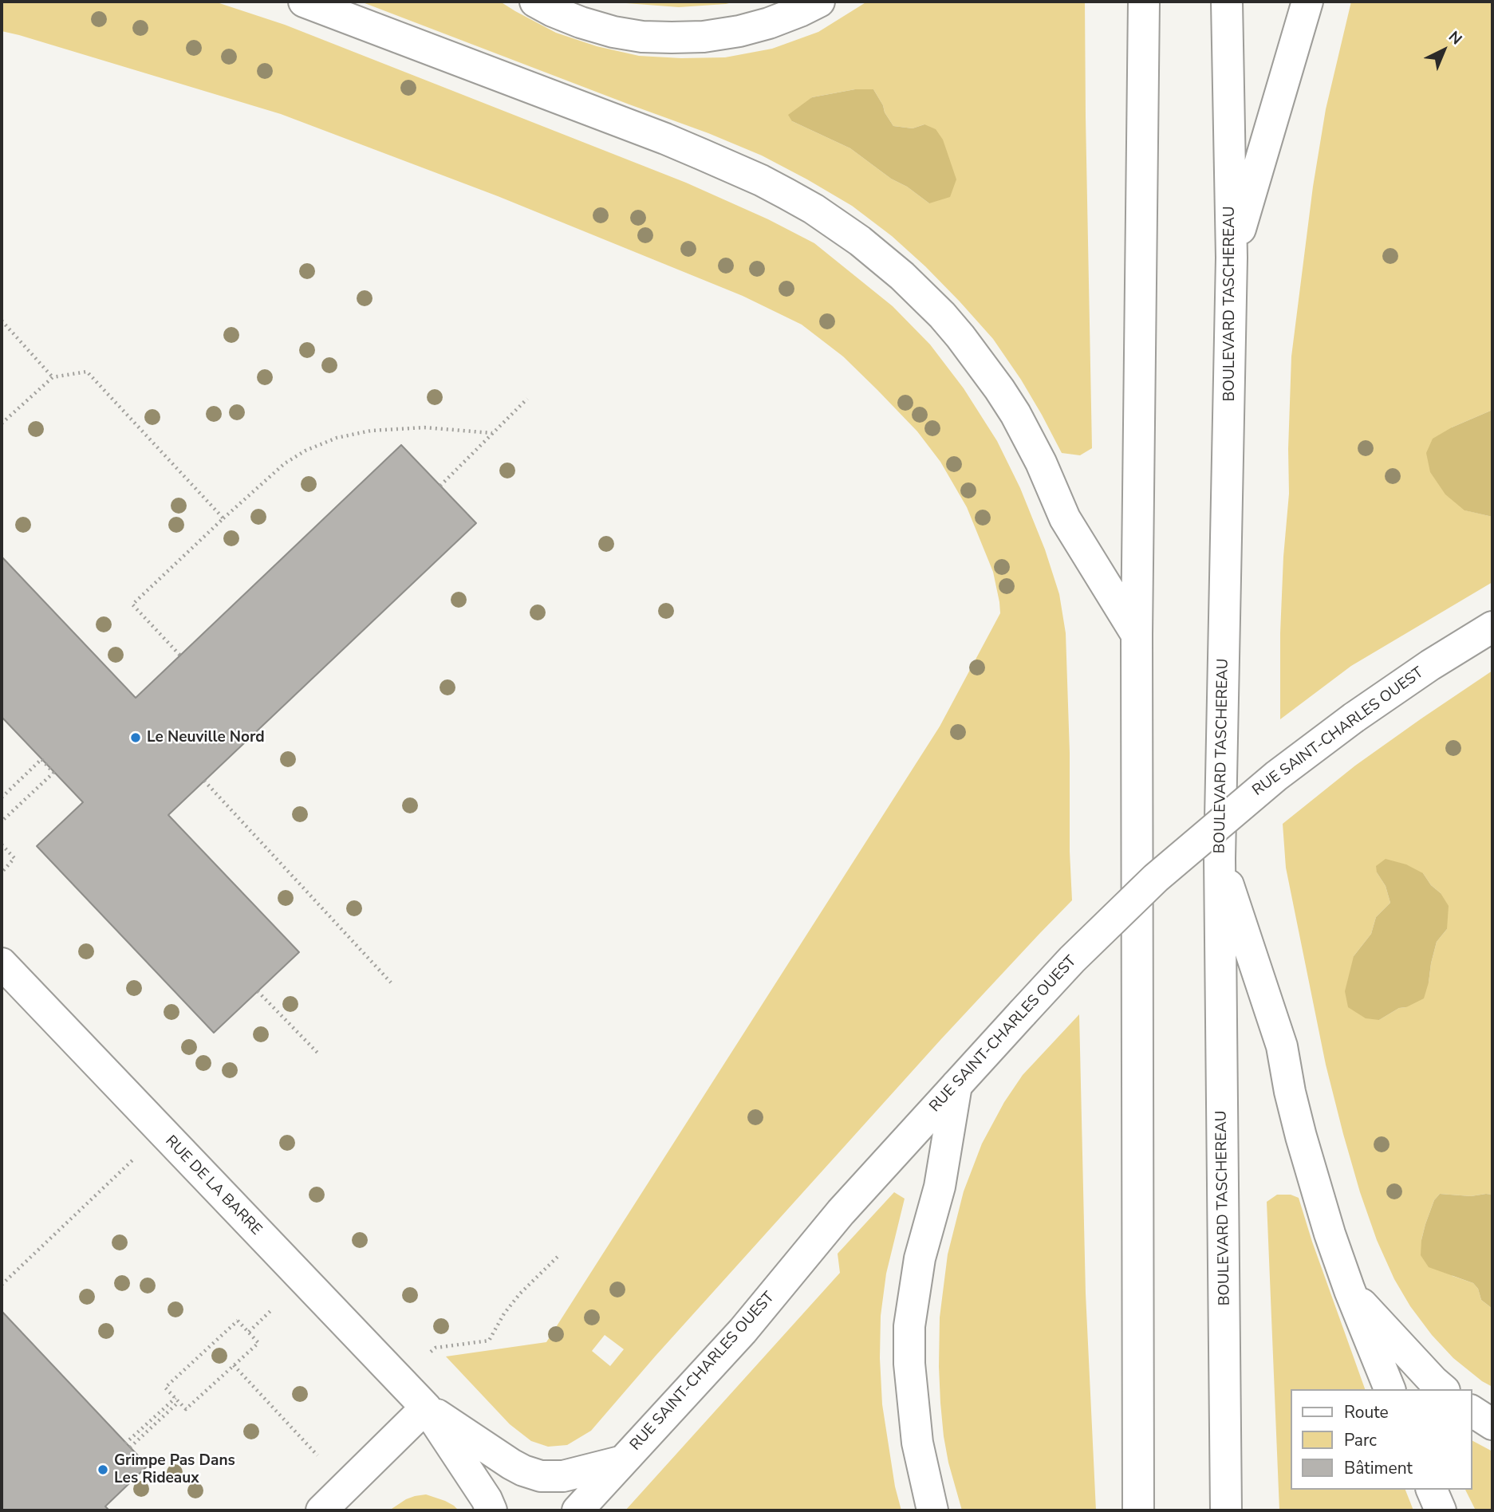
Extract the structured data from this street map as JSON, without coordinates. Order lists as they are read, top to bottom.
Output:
{
  "streets": {
    "main road": ["BOULEVARD TASCHEREAU", "RUE SAINT-CHARLES OUEST", "RUE DE LA BARRE"]
  },
  "crossings": [
    ["RUE SAINT-CHARLES OUEST", "RUE DE LA BARRE"]
  ],
  "places": ["Le Neuville Nord", "Grimpe Pas Dans Les Rideaux"],
  "legend": ["Route", "Parc", "Bâtiment"],
  "north": "top right"
}
